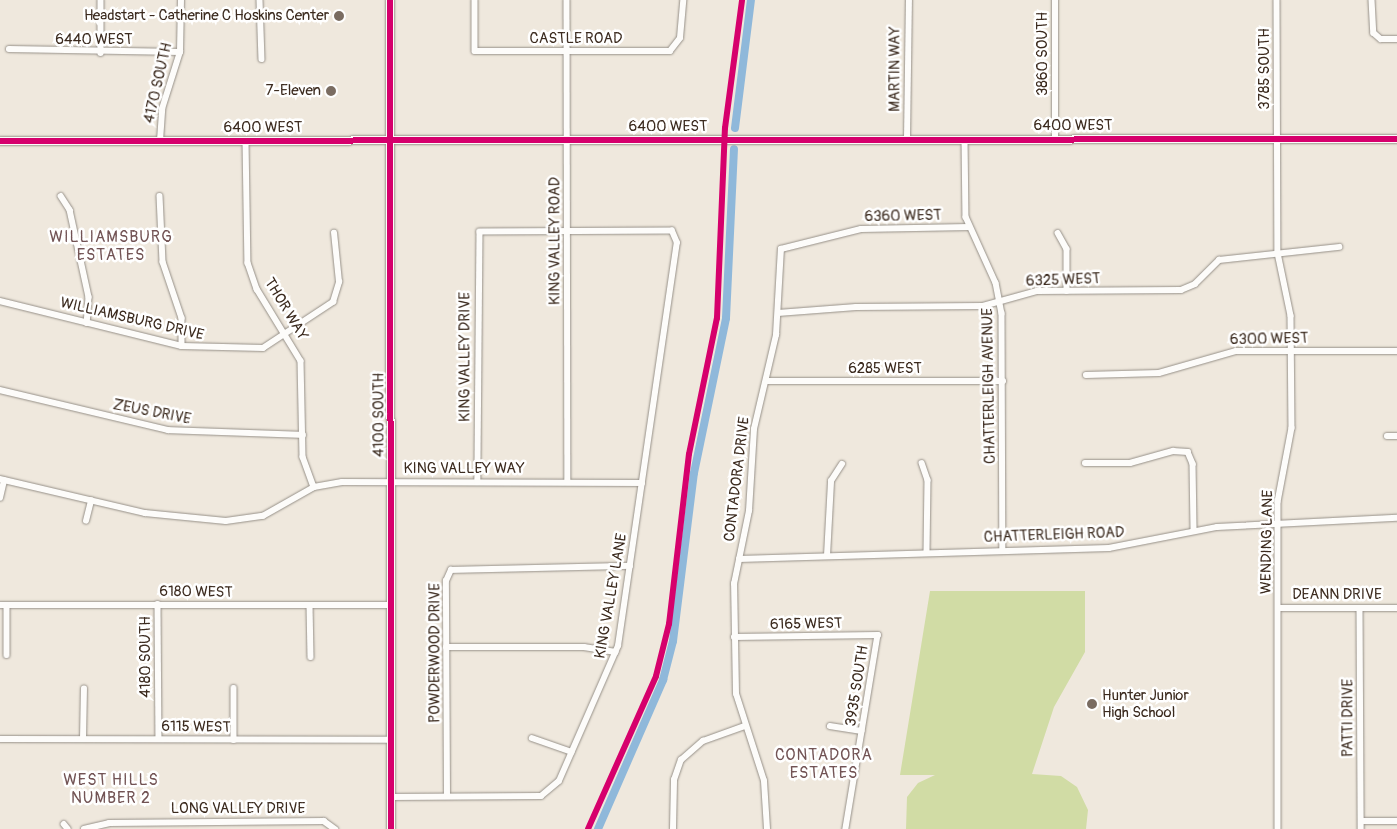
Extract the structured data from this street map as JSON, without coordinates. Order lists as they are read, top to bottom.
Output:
{
  "streets": {
    "street": [
      "CASTLE ROAD",
      "6440 WEST",
      "3860 SOUTH",
      "MARTIN WAY",
      "3785 SOUTH",
      "4170 SOUTH",
      "6400 WEST",
      "6360 WEST",
      "KING VALLEY ROAD",
      "6325 WEST",
      "THOR WAY",
      "WILLIAMSBURG DRIVE",
      "6300 WEST",
      "KING VALLEY DRIVE",
      "6285 WEST",
      "CHATTERLEIGH AVENUE",
      "ZEUS DRIVE",
      "4100 SOUTH",
      "KING VALLEY WAY",
      "CONTADORA DRIVE",
      "CHATTERLEIGH ROAD",
      "WENDING LANE",
      "6180 WEST",
      "DEANN DRIVE",
      "KING VALLEY LANE",
      "6165 WEST",
      "POWDERWOOD DRIVE",
      "4180 SOUTH",
      "3935 SOUTH",
      "PATTI DRIVE",
      "6115 WEST",
      "LONG VALLEY DRIVE"
    ]
  },
  "crossings": [
    ["CASTLE ROAD", "KING VALLEY ROAD"],
    ["6440 WEST", "4170 SOUTH"],
    ["3860 SOUTH", "6400 WEST"],
    ["MARTIN WAY", "6400 WEST"],
    ["3785 SOUTH", "6400 WEST"],
    ["3785 SOUTH", "WENDING LANE"],
    ["4170 SOUTH", "6400 WEST"],
    ["6400 WEST", "KING VALLEY ROAD"],
    ["6400 WEST", "THOR WAY"],
    ["6400 WEST", "CHATTERLEIGH AVENUE"],
    ["6400 WEST", "4100 SOUTH"],
    ["6400 WEST", "WENDING LANE"],
    ["6360 WEST", "CHATTERLEIGH AVENUE"],
    ["6360 WEST", "CONTADORA DRIVE"],
    ["KING VALLEY ROAD", "KING VALLEY DRIVE"],
    ["KING VALLEY ROAD", "KING VALLEY WAY"],
    ["KING VALLEY ROAD", "KING VALLEY LANE"],
    ["6325 WEST", "CHATTERLEIGH AVENUE"],
    ["6325 WEST", "CONTADORA DRIVE"],
    ["6325 WEST", "WENDING LANE"],
    ["THOR WAY", "WILLIAMSBURG DRIVE"],
    ["THOR WAY", "ZEUS DRIVE"],
    ["THOR WAY", "KING VALLEY WAY"],
    ["6300 WEST", "WENDING LANE"],
    ["KING VALLEY DRIVE", "KING VALLEY WAY"],
    ["KING VALLEY DRIVE", "KING VALLEY LANE"],
    ["6285 WEST", "CHATTERLEIGH AVENUE"],
    ["6285 WEST", "CONTADORA DRIVE"],
    ["CHATTERLEIGH AVENUE", "CHATTERLEIGH ROAD"],
    ["4100 SOUTH", "KING VALLEY WAY"],
    ["4100 SOUTH", "6180 WEST"],
    ["4100 SOUTH", "KING VALLEY LANE"],
    ["4100 SOUTH", "6115 WEST"],
    ["KING VALLEY WAY", "KING VALLEY LANE"],
    ["CONTADORA DRIVE", "CHATTERLEIGH ROAD"],
    ["CONTADORA DRIVE", "6165 WEST"],
    ["CHATTERLEIGH ROAD", "WENDING LANE"],
    ["WENDING LANE", "DEANN DRIVE"],
    ["6180 WEST", "4180 SOUTH"],
    ["DEANN DRIVE", "PATTI DRIVE"],
    ["KING VALLEY LANE", "POWDERWOOD DRIVE"],
    ["6165 WEST", "3935 SOUTH"],
    ["4180 SOUTH", "6115 WEST"]
  ],
  "districts": ["WILLIAMSBURG ESTATES", "CONTADORA ESTATES", "WEST HILLS NUMBER 2"],
  "places": ["Headstart - Catherine C Hoskins Center", "7-Eleven", "Hunter Junior High School"]
}
